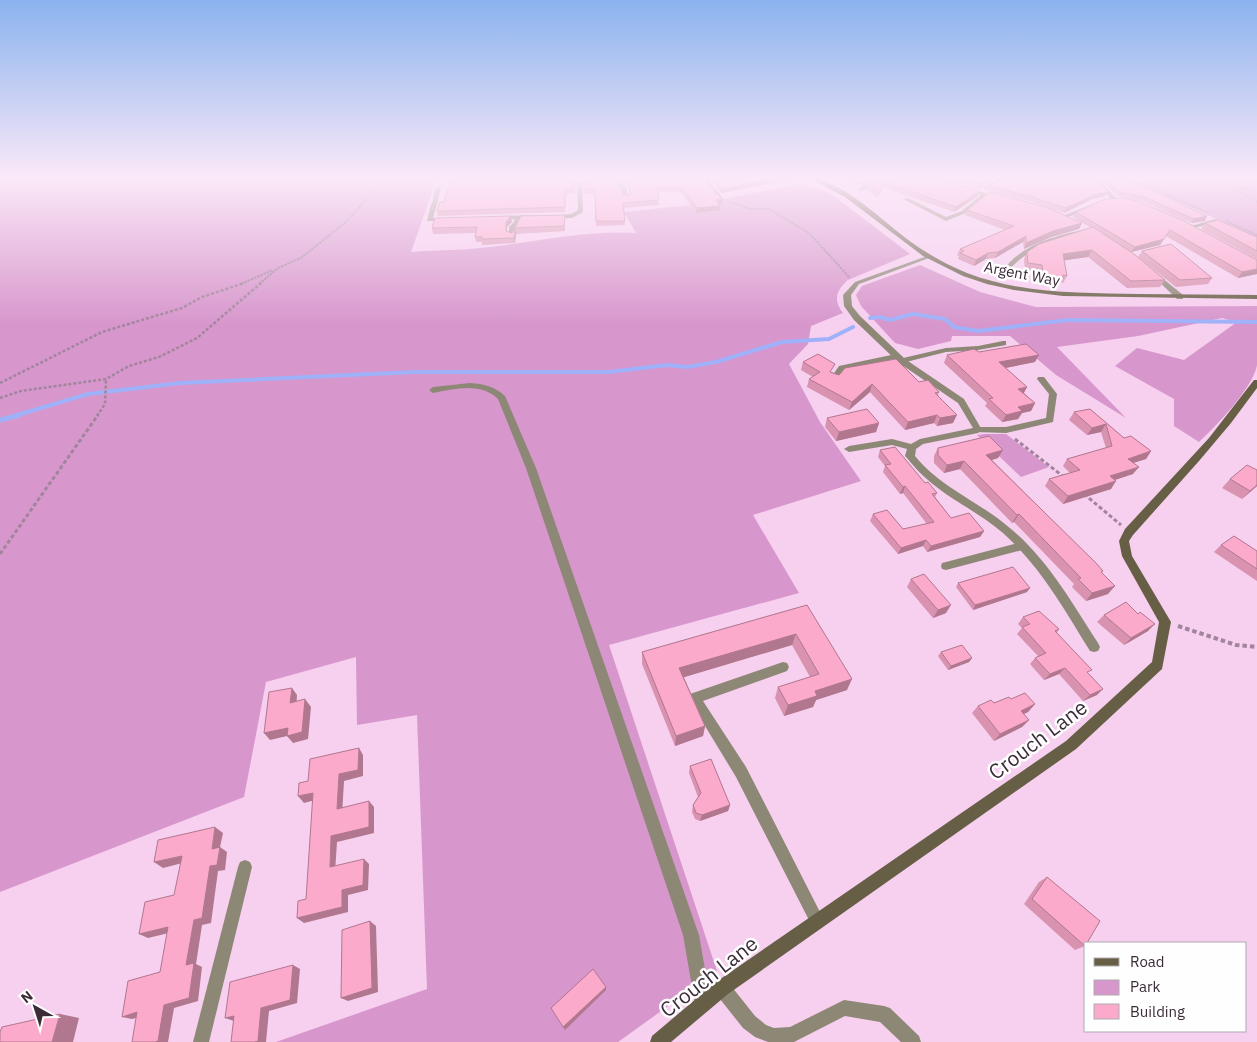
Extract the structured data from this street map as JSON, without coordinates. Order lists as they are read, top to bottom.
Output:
{
  "streets": {
    "street": ["Argent Way", "Crouch Lane"]
  },
  "legend": ["Road", "Park", "Building"],
  "north": "top left"
}
